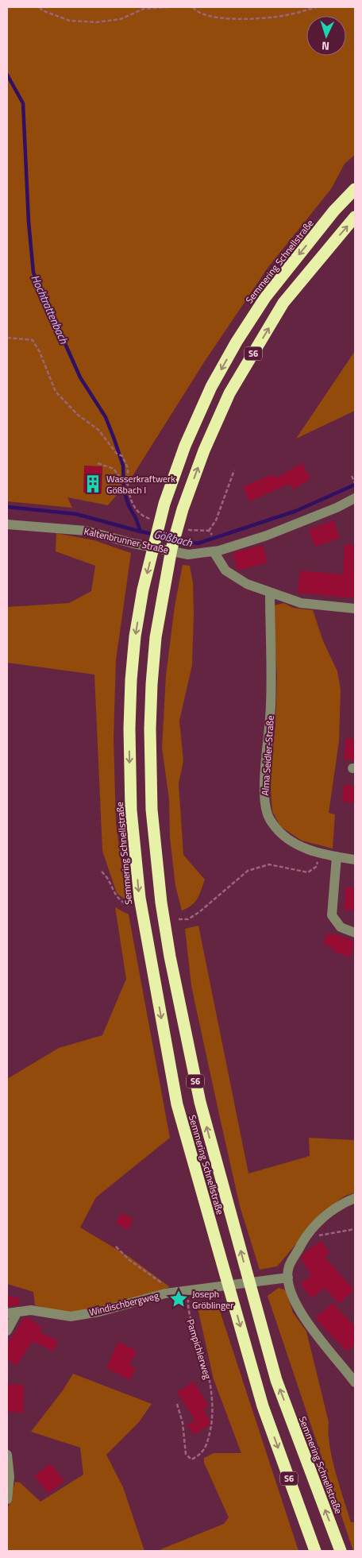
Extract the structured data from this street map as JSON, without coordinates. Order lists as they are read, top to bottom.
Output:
{
  "streets": {
    "highway": ["Semmering Schnellstraße", "S6"],
    "street": ["Kaltenbrunner Straße", "Alma Seidler-Straße", "Windischbergweg"],
    "path": ["Pampichlerweg"]
  },
  "crossings": [
    ["Windischbergweg", "Pampichlerweg"]
  ],
  "water": ["Hochtrattenbach", "Gößbach"],
  "places": {
    "building": ["Wasserkraftwerk Gößbach I"],
    "place": ["Joseph Gröblinger"]
  },
  "north": "bottom"
}
